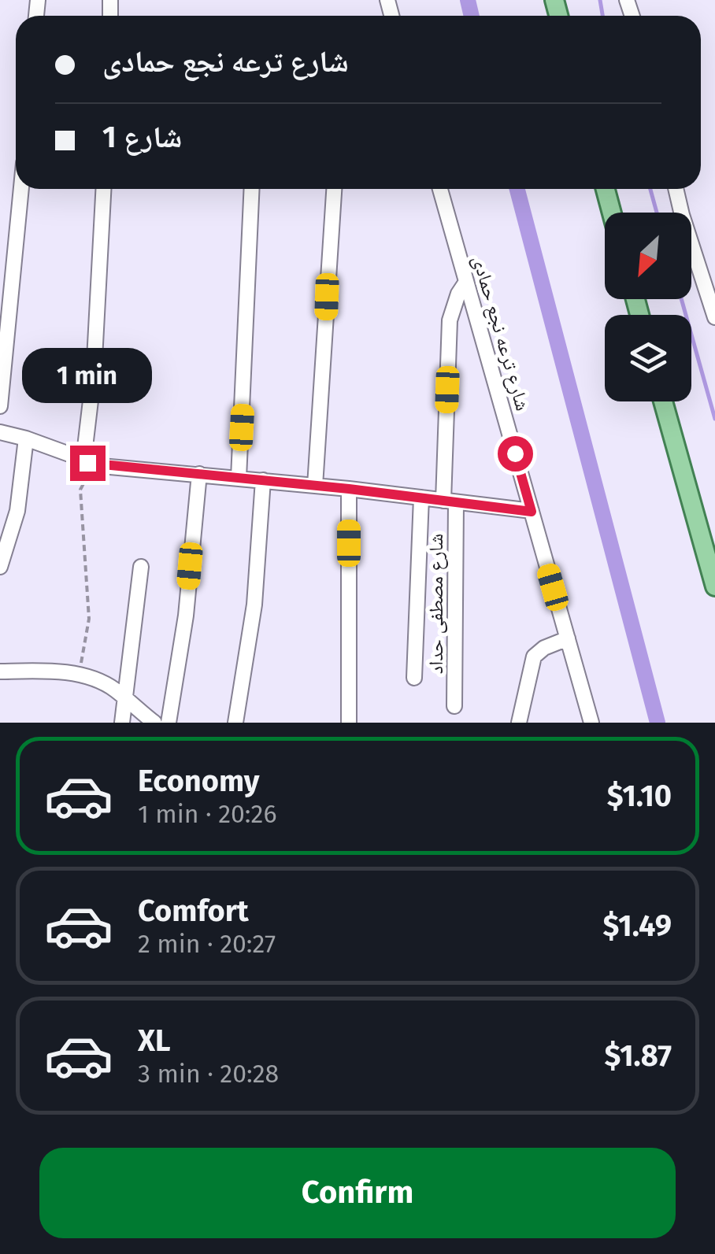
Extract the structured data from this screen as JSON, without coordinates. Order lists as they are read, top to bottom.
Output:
{
  "streets": {
    "street": ["شارع ترعه نجع حمادى", "شارع مصطفى حداد"]
  },
  "crossings": [
    ["شارع ترعه نجع حمادى", "شارع مصطفى حداد"]
  ],
  "north": "bottom left",
  "page": {
    "banner": ["شارع ترعه نجع حمادى", "شارع 1"],
    "bubble": "1 min",
    "list": [
      {
        "name": "Economy",
        "note": "1 min · 20:26",
        "value": "$1.10"
      },
      {
        "name": "Comfort",
        "note": "2 min · 20:27",
        "value": "$1.49"
      },
      {
        "name": "XL",
        "note": "3 min · 20:28",
        "value": "$1.87"
      }
    ],
    "buttons": "Confirm"
  }
}
